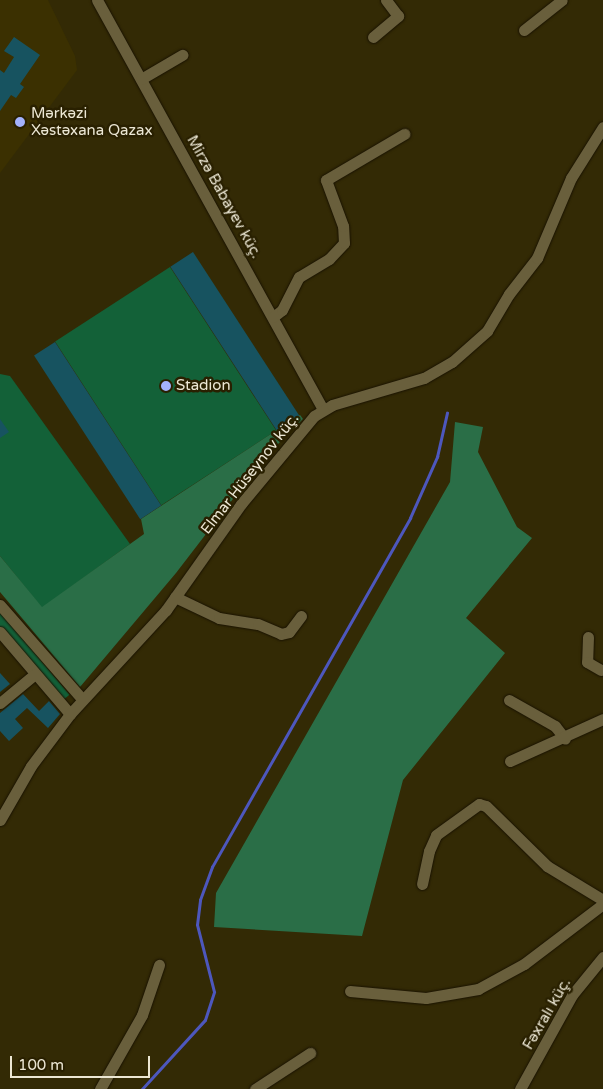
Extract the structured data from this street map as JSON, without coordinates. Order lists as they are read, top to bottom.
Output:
{
  "streets": {
    "street": ["Mirzə Babayev küç.", "Elmar Hüseynov küç.", "Fəxralı küç."]
  },
  "crossings": [
    ["Mirzə Babayev küç.", "Elmar Hüseynov küç."]
  ],
  "places": ["Mərkəzi Xəstəxana Qazax", "Stadion"],
  "scale_bar": "100 m"
}
